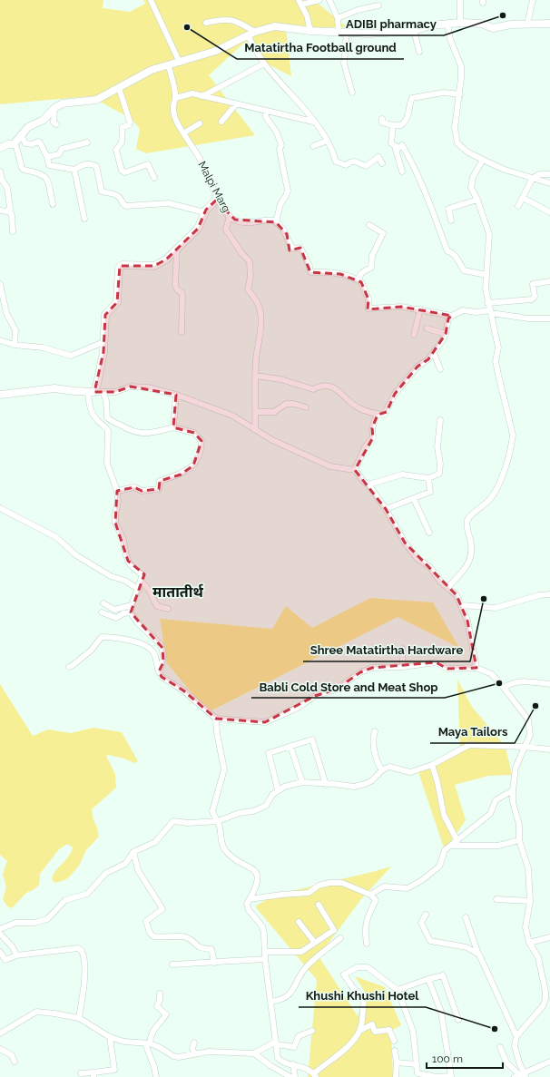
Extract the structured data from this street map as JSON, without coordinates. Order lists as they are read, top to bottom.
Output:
{
  "streets": {
    "street": ["Malpi Marg"]
  },
  "districts": ["मातातीर्थ"],
  "places": [
    "ADIBI pharmacy",
    "Matatirtha Football ground",
    "Shree Matatirtha Hardware",
    "Babli Cold Store and Meat Shop",
    "Maya Tailors",
    "Khushi Khushi Hotel"
  ],
  "scale_bar": "100 m"
}
